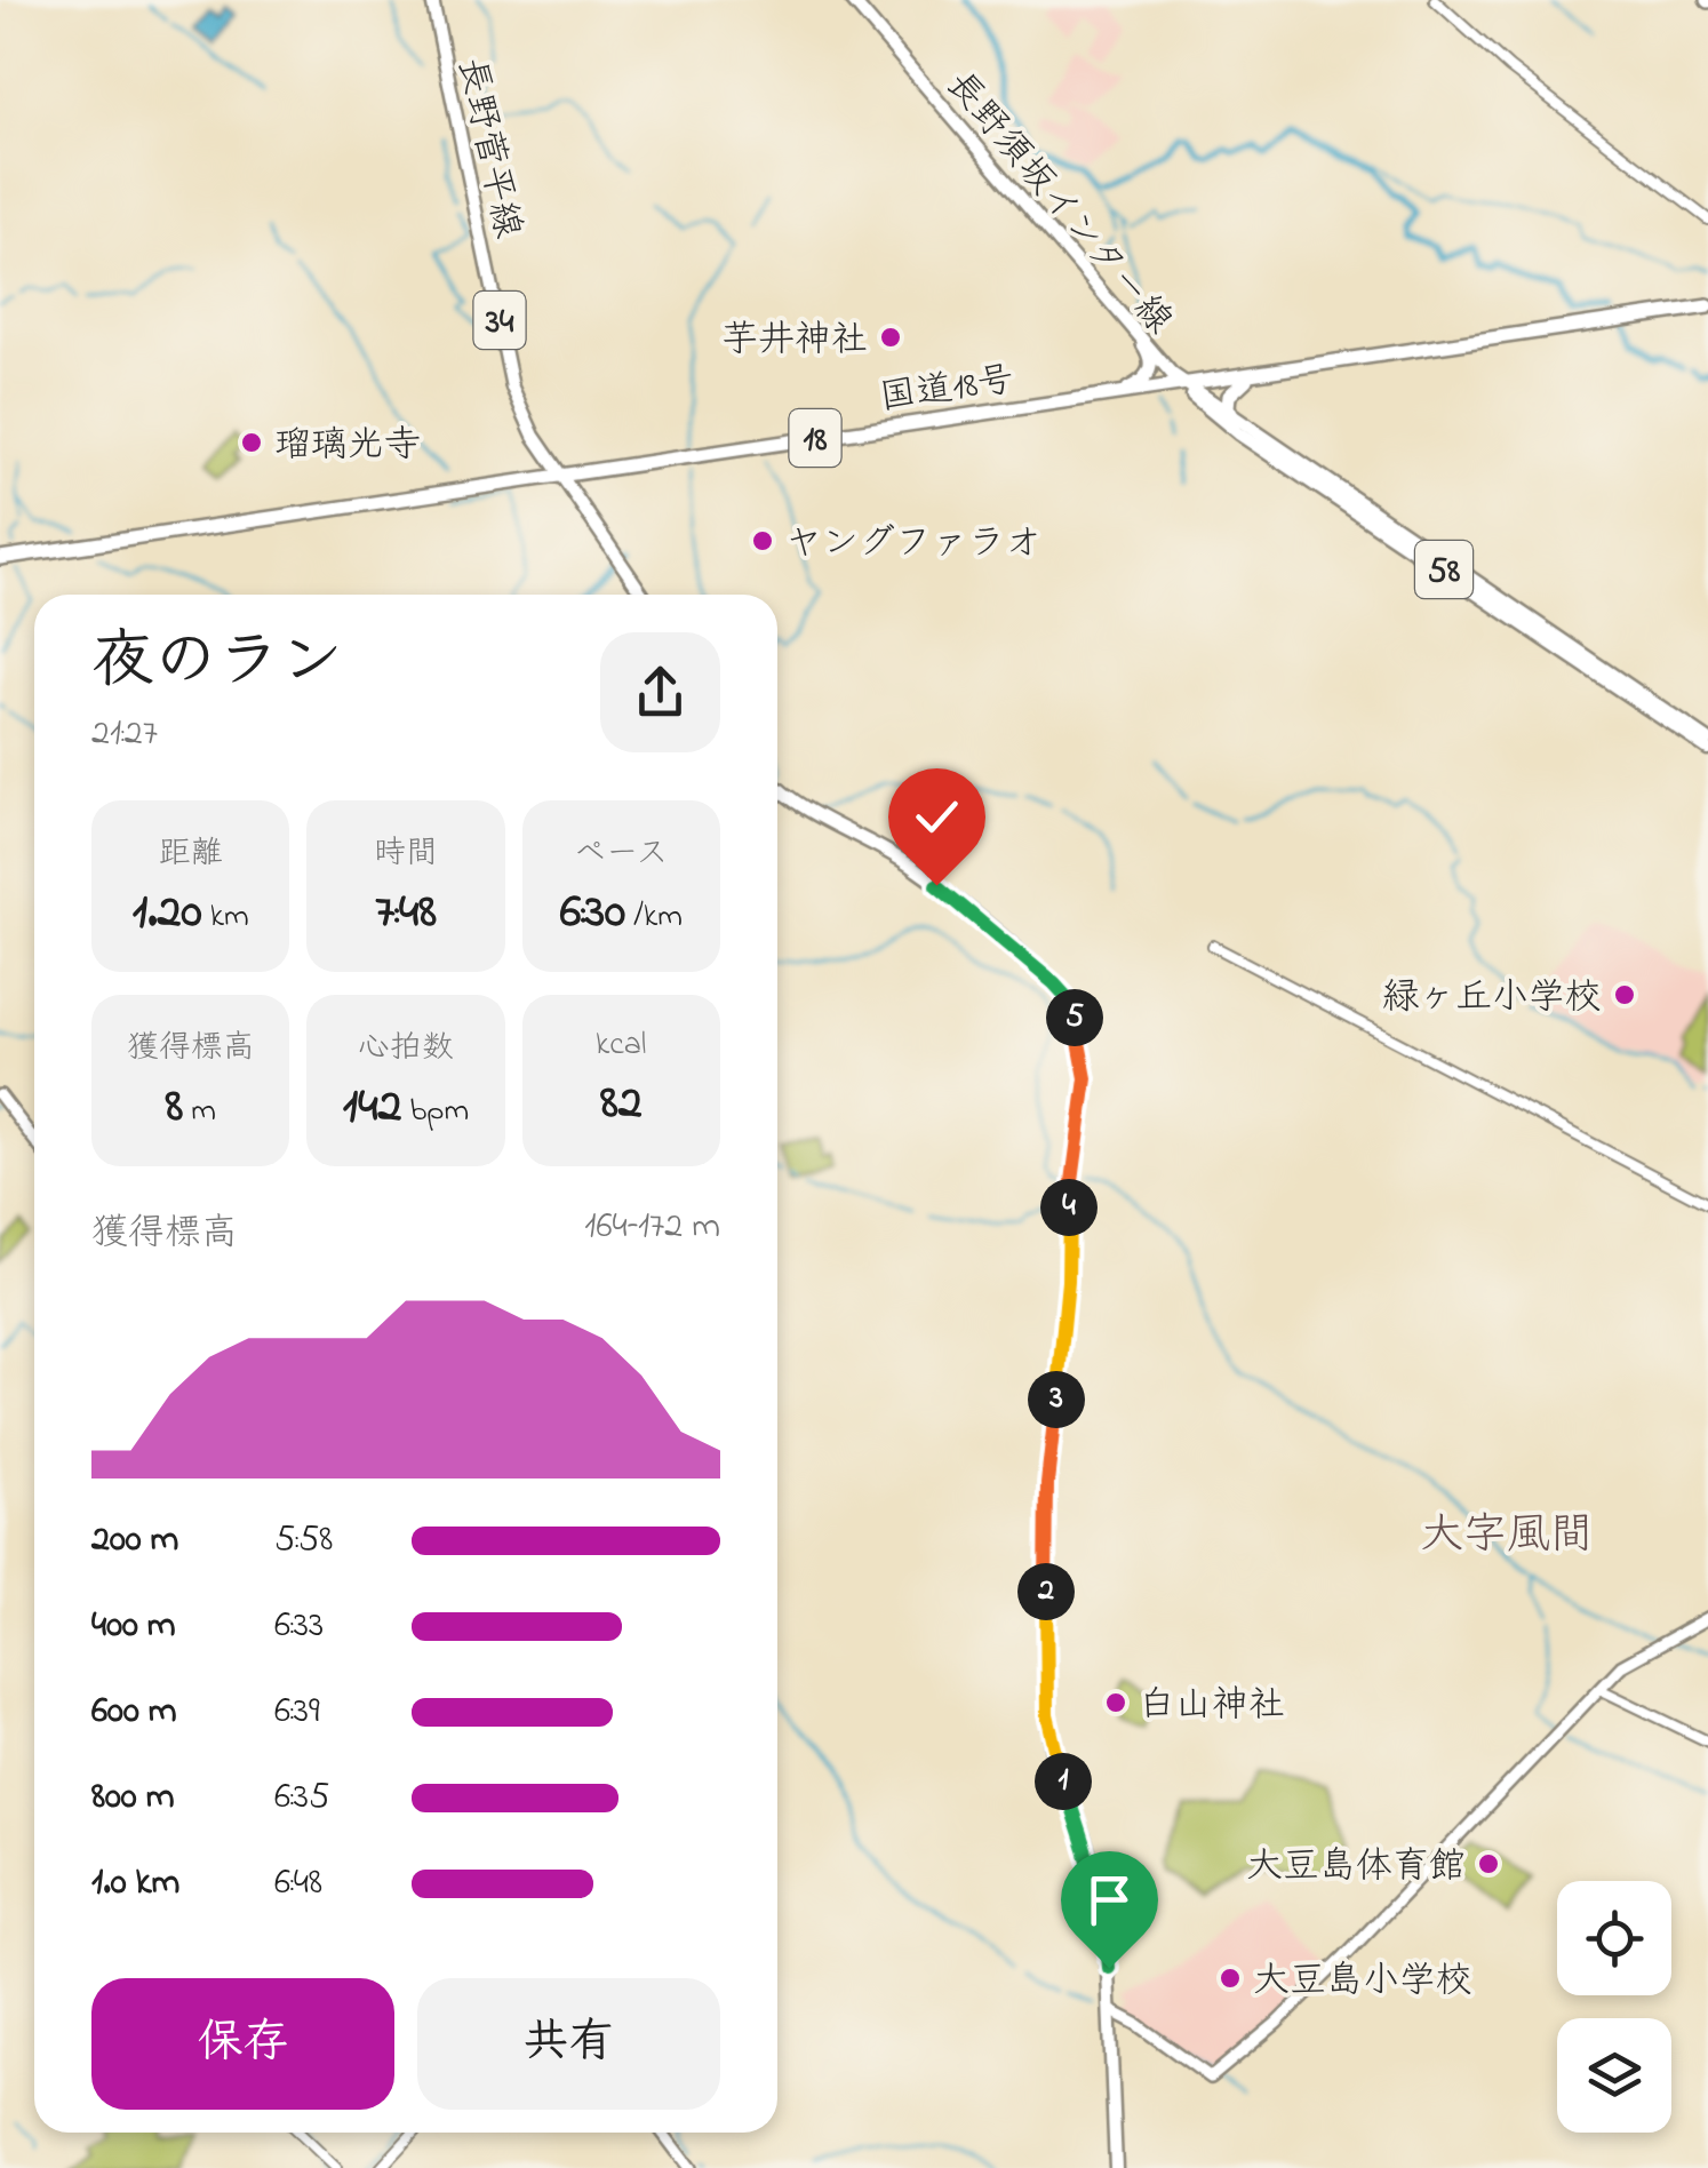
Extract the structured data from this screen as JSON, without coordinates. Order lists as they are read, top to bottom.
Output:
{
  "streets": {
    "highway": ["国道18号", "18"],
    "main road": [
      "長野菅平線",
      "長野須坂インター線",
      "34",
      "58"
    ]
  },
  "crossings": [
    ["長野菅平線", "国道18号"],
    ["長野須坂インター線", "国道18号"]
  ],
  "districts": ["大字風間"],
  "places": [
    "芋井神社",
    "瑠璃光寺",
    "ヤングファラオ",
    "緑ヶ丘小学校",
    "白山神社",
    "大豆島体育館",
    "大豆島小学校"
  ],
  "page": {
    "heading": ["夜のラン", "21:27"],
    "stats": [
      ["距離", "1.20 km"],
      ["時間", "7:48"],
      ["ペース", "6:30 /km"],
      ["獲得標高", "8 m"],
      ["心拍数", "142 bpm"],
      ["kcal", "82"]
    ],
    "pins": [
      "5",
      "4",
      "3",
      "2",
      "1"
    ],
    "chart": ["獲得標高", "164–172 m"],
    "list": [
      {
        "name": "200 m",
        "note": "5:58"
      },
      {
        "name": "400 m",
        "note": "6:33"
      },
      {
        "name": "600 m",
        "note": "6:39"
      },
      {
        "name": "800 m",
        "note": "6:35"
      },
      {
        "name": "1.0 km",
        "note": "6:48"
      }
    ],
    "buttons": ["保存", "共有"]
  }
}
